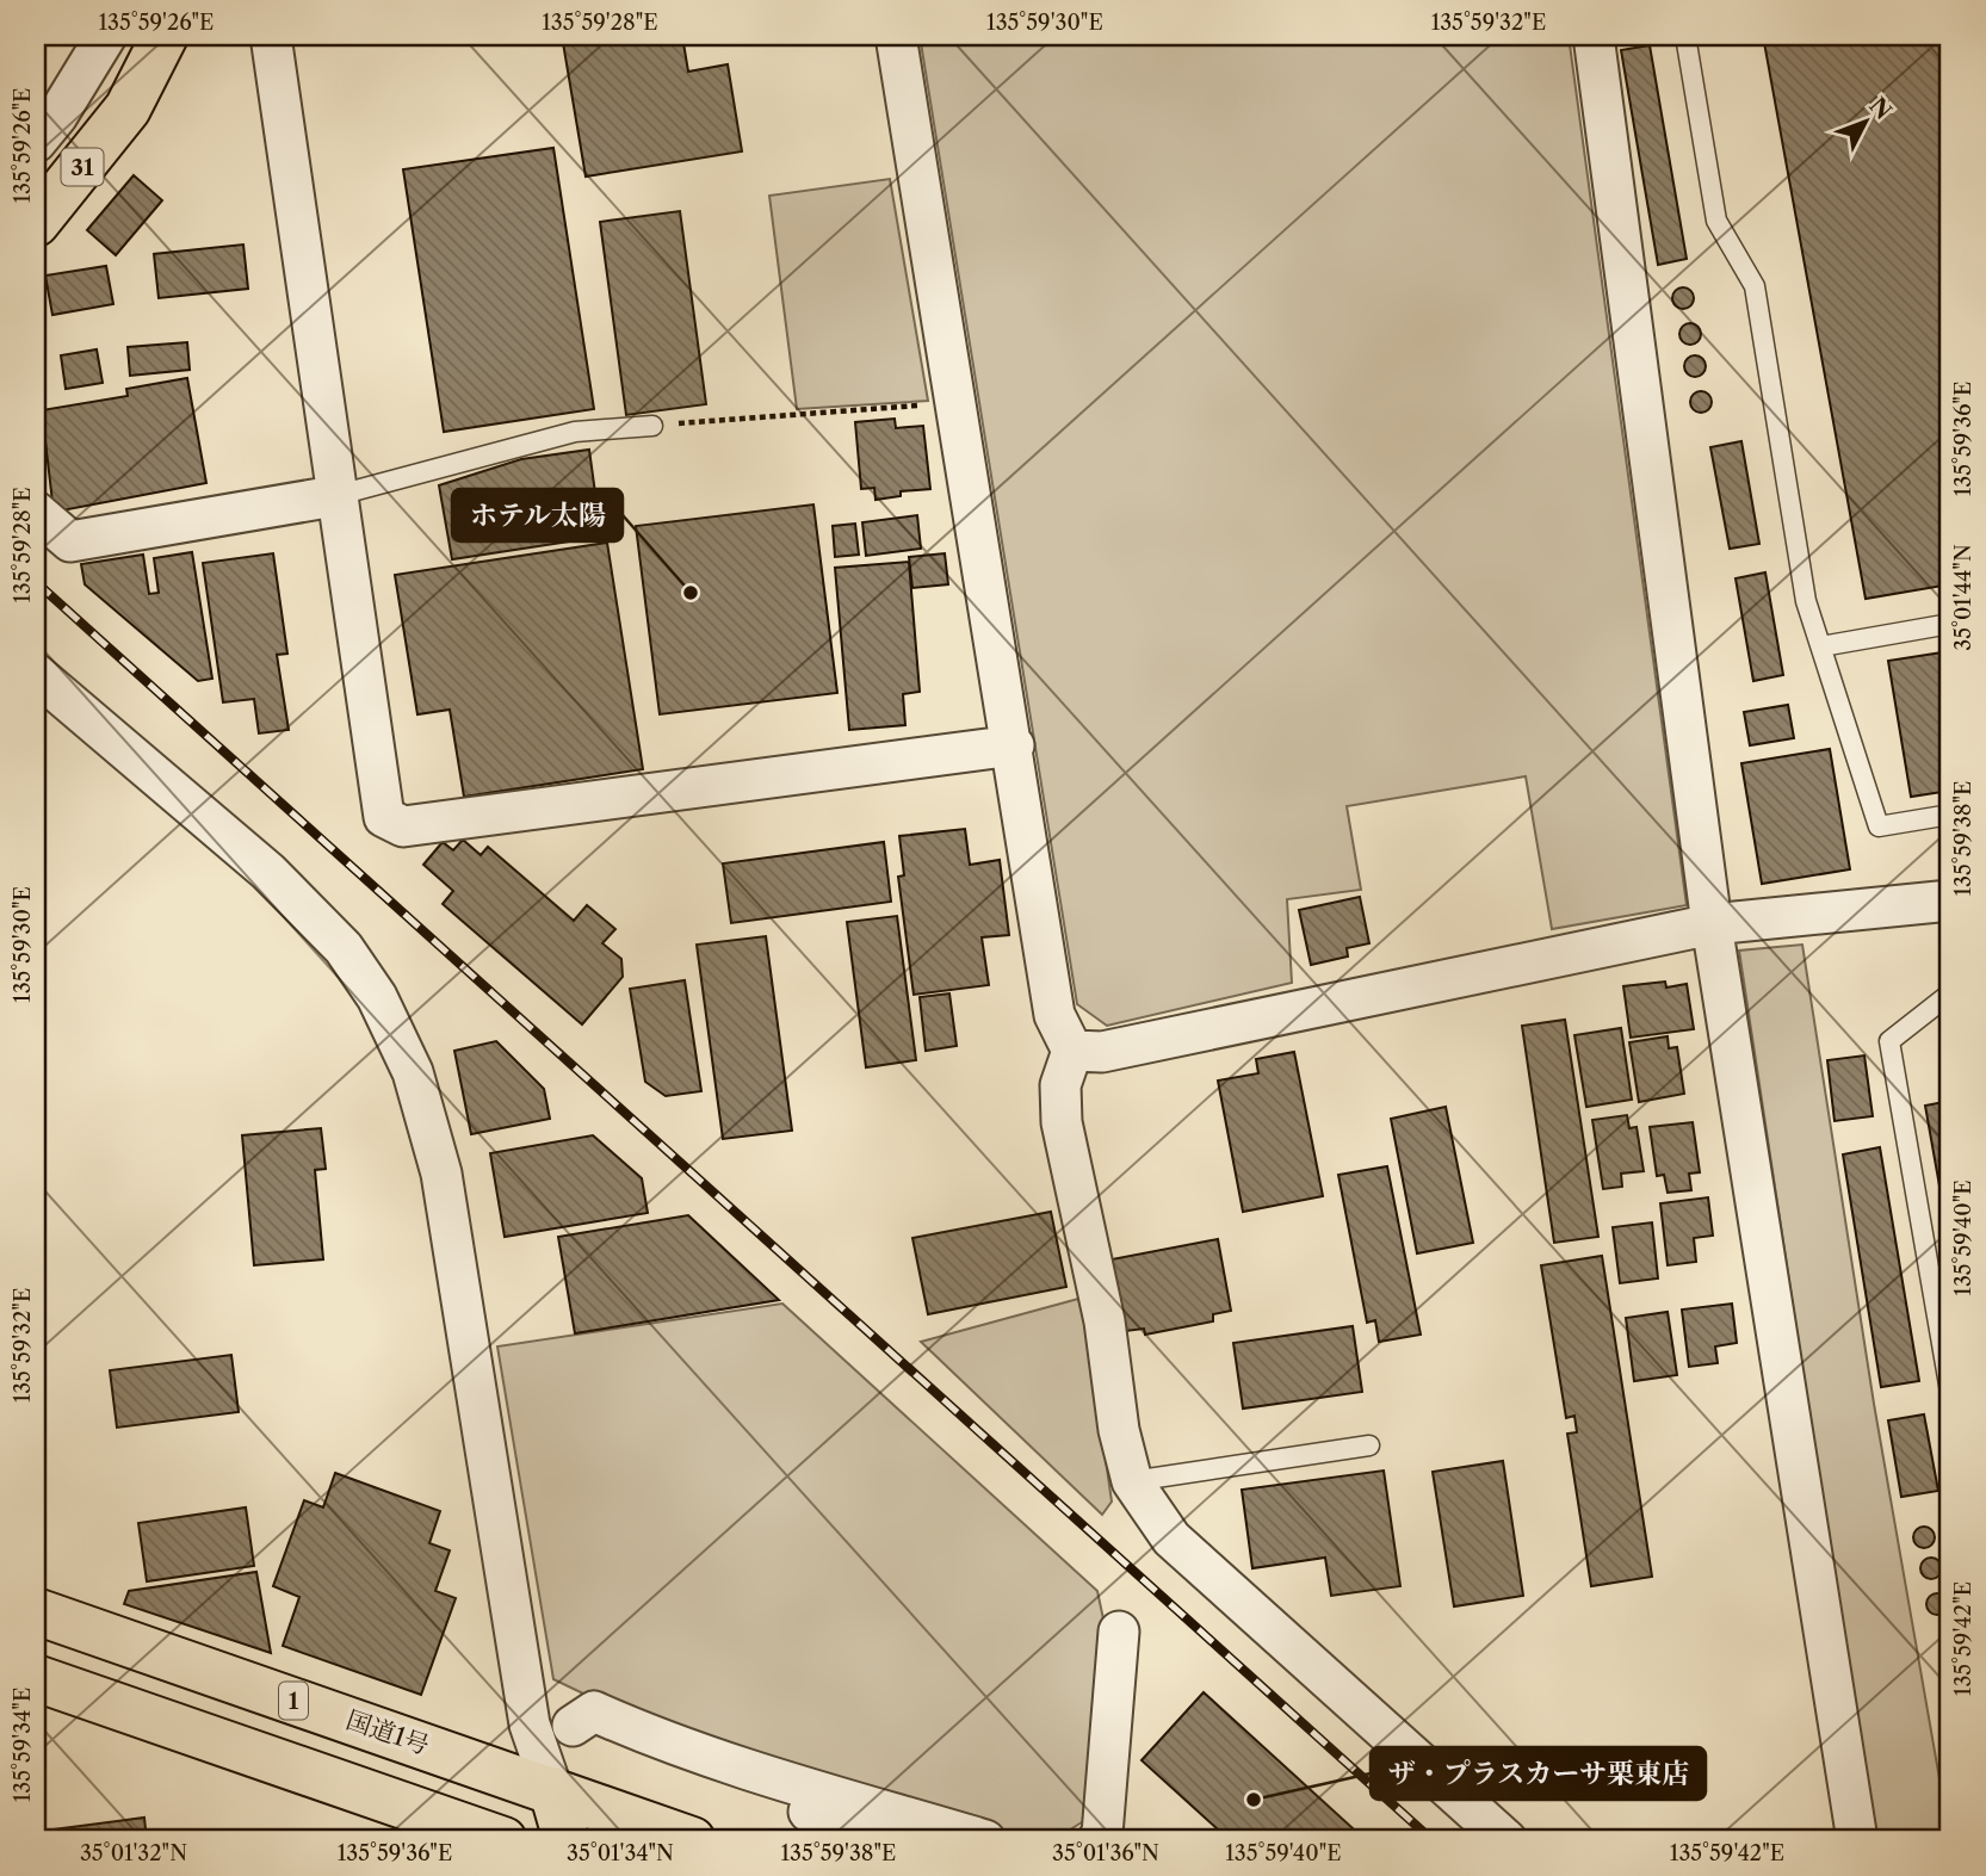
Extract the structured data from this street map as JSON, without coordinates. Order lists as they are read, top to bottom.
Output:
{
  "streets": {
    "main road": ["31", "1", "国道1号"]
  },
  "places": ["ホテル太陽", "ザ・プラスカーサ栗東店"],
  "north": "top right",
  "coordinates": [
    "135°59'26\"E",
    "135°59'28\"E",
    "135°59'30\"E",
    "135°59'32\"E",
    "135°59'36\"E",
    "35°01'44\"N",
    "135°59'38\"E",
    "135°59'40\"E",
    "135°59'42\"E",
    "135°59'34\"E",
    "35°01'32\"N",
    "35°01'34\"N",
    "35°01'36\"N"
  ]
}
